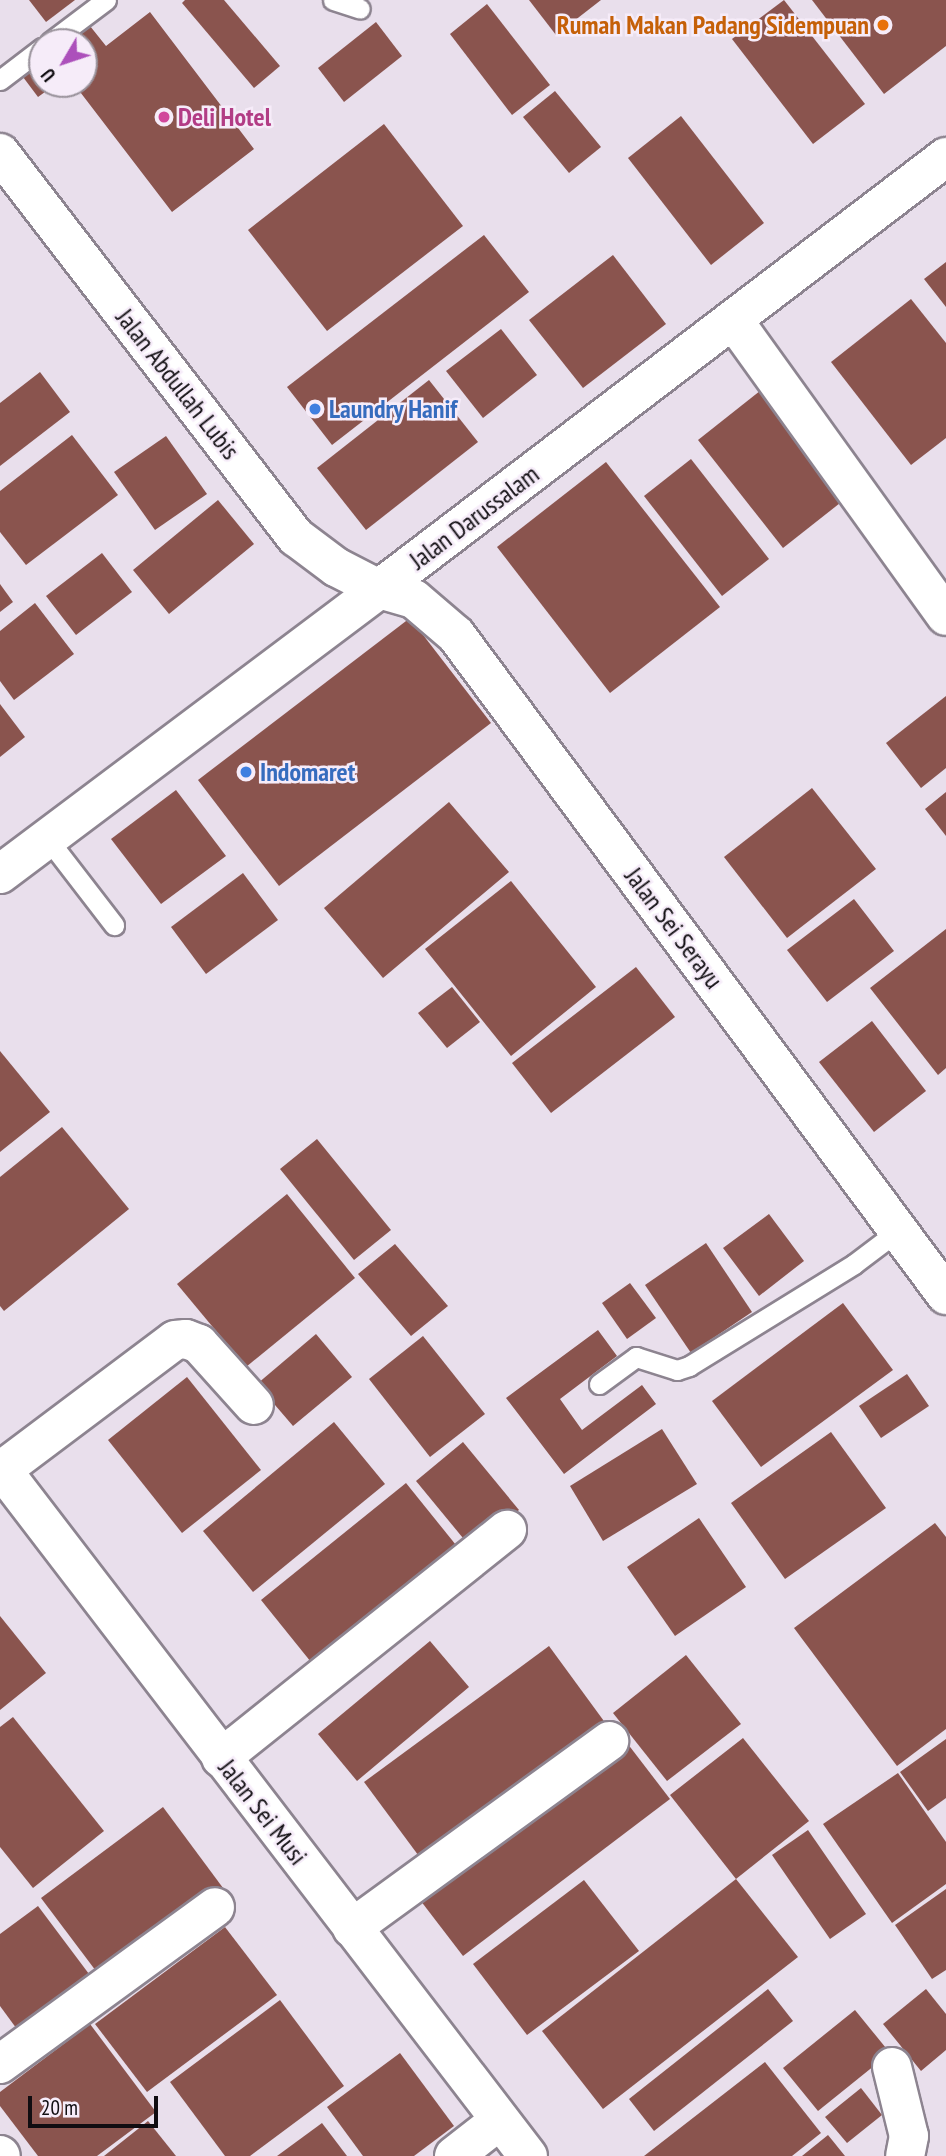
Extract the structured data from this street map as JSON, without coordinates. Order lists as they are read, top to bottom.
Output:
{
  "streets": {
    "street": [
      "Jalan Abdullah Lubis",
      "Jalan Darussalam",
      "Jalan Sei Serayu",
      "Jalan Sei Musi"
    ]
  },
  "crossings": [
    ["Jalan Abdullah Lubis", "Jalan Darussalam"],
    ["Jalan Abdullah Lubis", "Jalan Sei Serayu"],
    ["Jalan Darussalam", "Jalan Sei Serayu"]
  ],
  "places": [
    "Rumah Makan Padang Sidempuan",
    "Deli Hotel",
    "Laundry Hanif",
    "Indomaret"
  ],
  "scale_bar": "20 m",
  "north": "bottom left"
}
